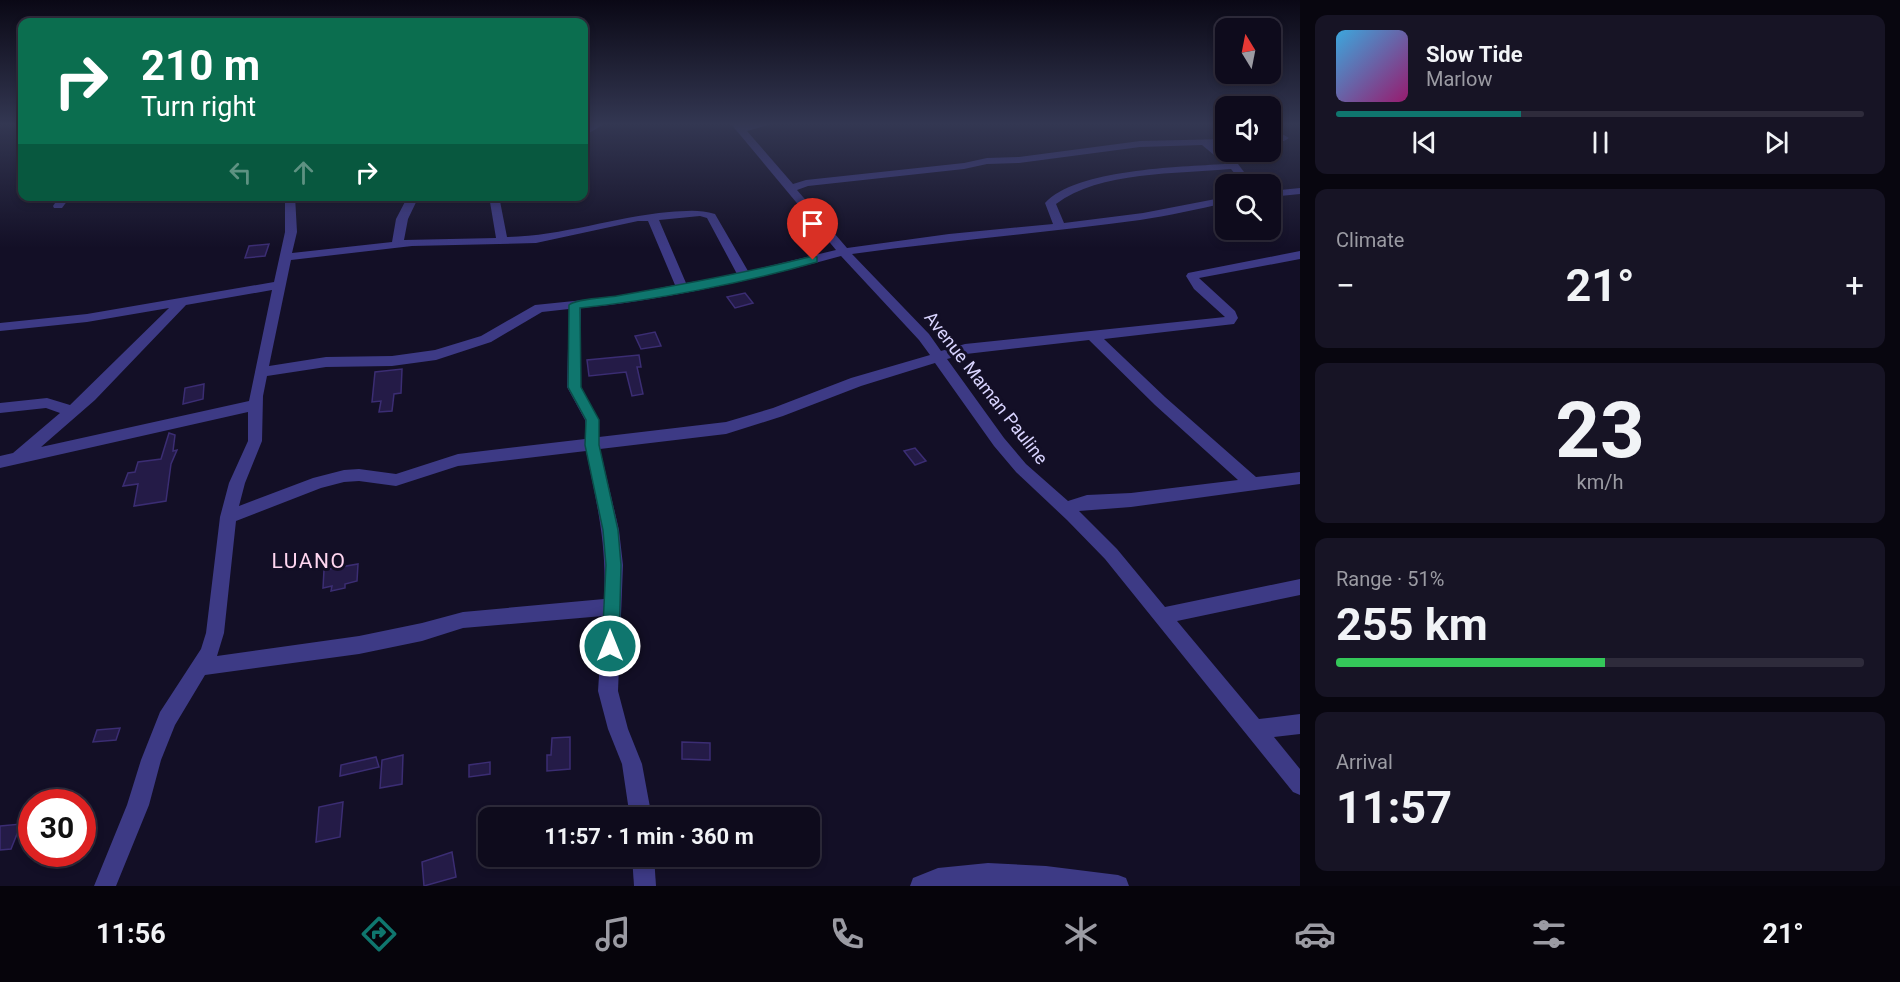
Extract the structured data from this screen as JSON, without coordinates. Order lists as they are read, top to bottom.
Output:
{
  "streets": {
    "street": ["Avenue Maman Pauline"]
  },
  "districts": ["LUANO"],
  "north": "top",
  "page": {
    "turn": ["210 m", "Turn right"],
    "song": ["Slow Tide", "Marlow"],
    "tile": [
      "Climate",
      ["23", "km/h"],
      ["Range · 51%", "255 km"],
      ["Arrival", "11:57"]
    ],
    "heat": ["−", "21°", "+"],
    "limit": "30",
    "trip": "11:57 · 1 min · 360 m",
    "tabs": ["11:56", "21°"]
  }
}
